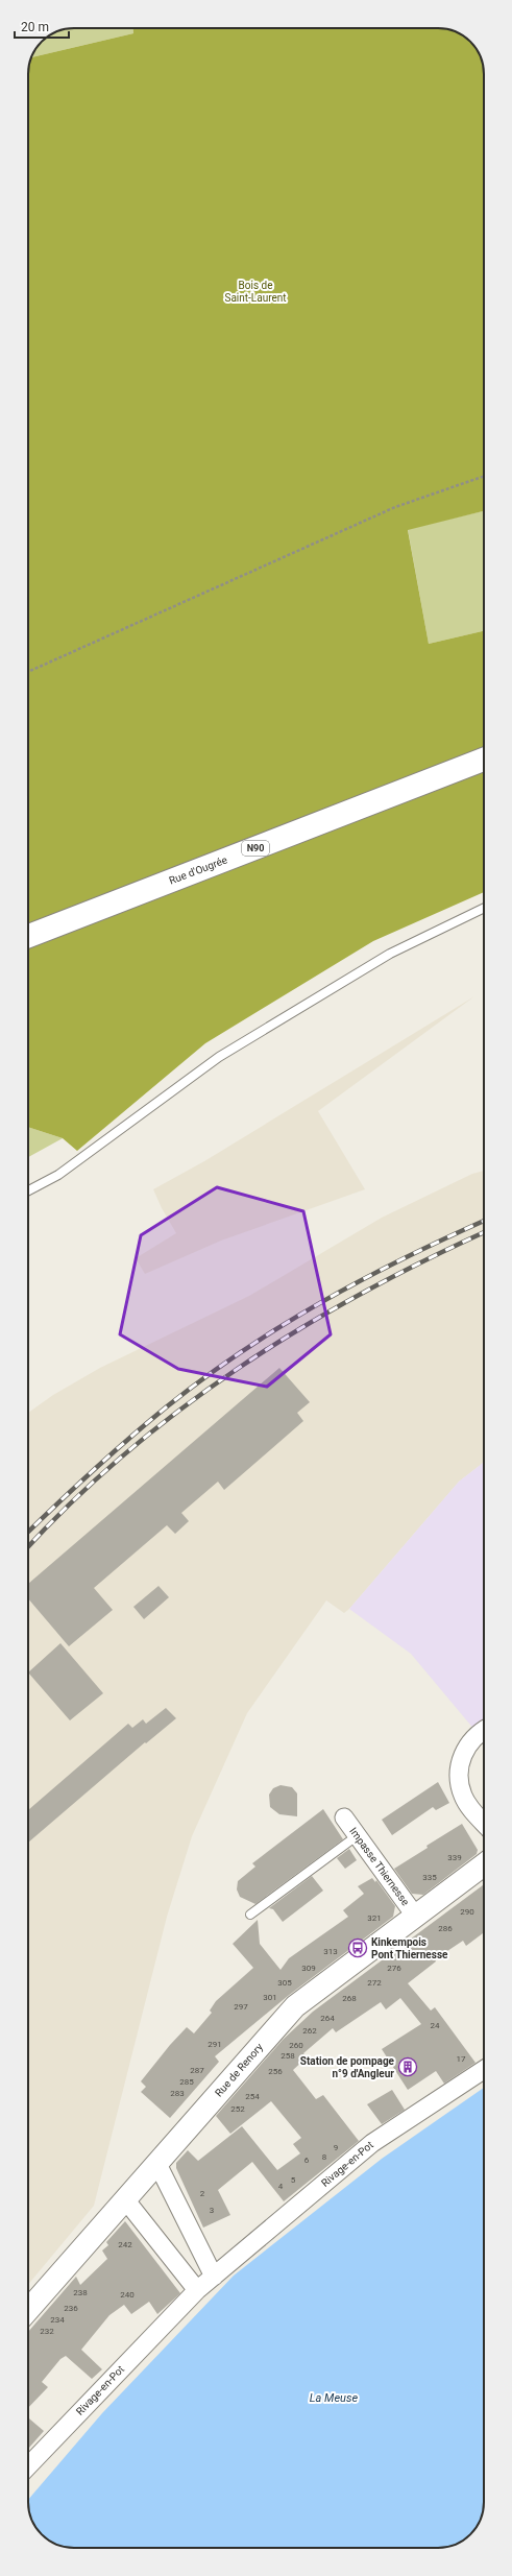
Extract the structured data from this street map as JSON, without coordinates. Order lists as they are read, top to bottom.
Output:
{
  "streets": {
    "main road": ["N90", "Rue d'Ougrée"],
    "street": ["Impasse Thiernesse", "Rue de Renory", "Rivage-en-Pot"]
  },
  "crossings": [
    ["Impasse Thiernesse", "Rue de Renory"]
  ],
  "water": ["La Meuse"],
  "parks": ["Bois de Saint-Laurent"],
  "places": {
    "bus stop": ["Kinkempois Pont Thiernesse"],
    "building": ["Station de pompage n°9 d'Angleur"]
  },
  "house_numbers": [
    "339",
    "335",
    "290",
    "321",
    "286",
    "313",
    "309",
    "276",
    "305",
    "272",
    "301",
    "268",
    "297",
    "264",
    "24",
    "262",
    "291",
    "260",
    "258",
    "17",
    "287",
    "256",
    "285",
    "283",
    "254",
    "252",
    "9",
    "8",
    "6",
    "5",
    "4",
    "2",
    "3",
    "242",
    "238",
    "240",
    "236",
    "234",
    "232"
  ],
  "scale_bar": "20 m"
}
